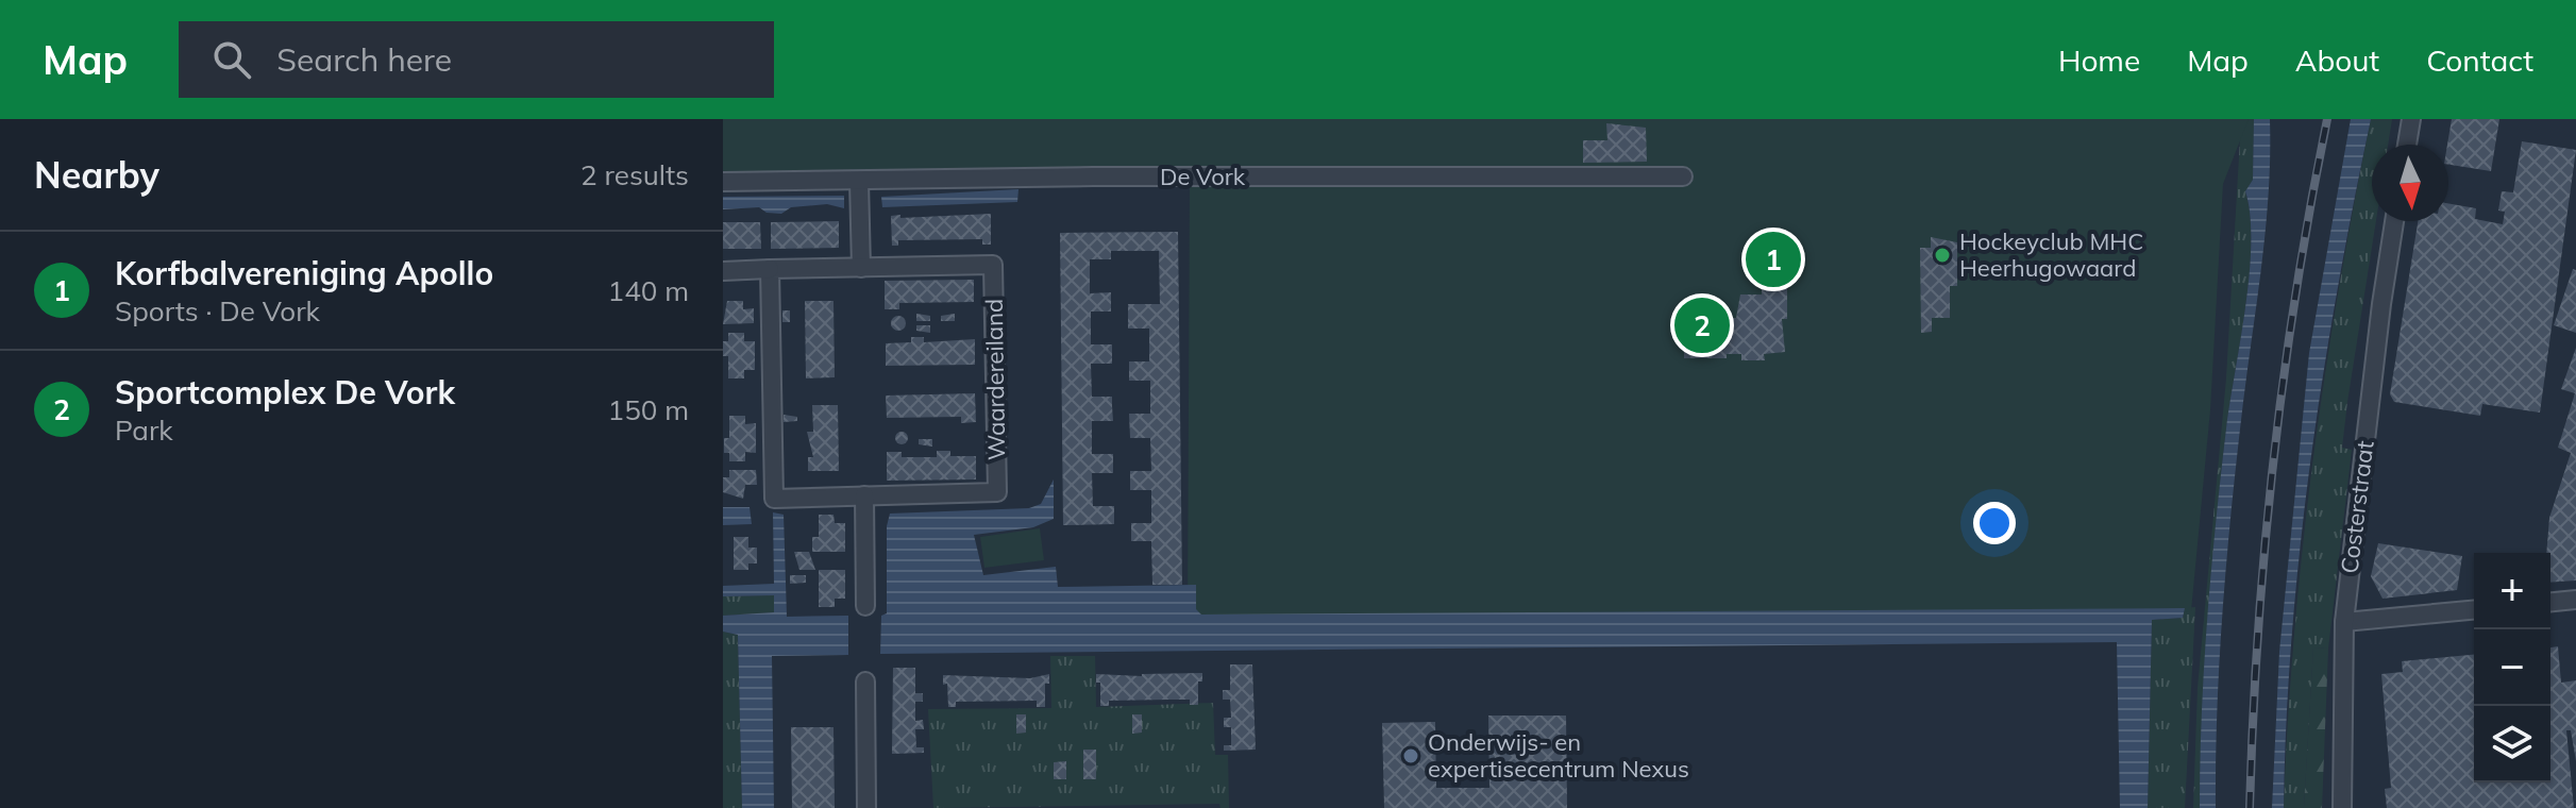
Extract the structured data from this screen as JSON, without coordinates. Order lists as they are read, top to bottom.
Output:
{
  "streets": {
    "street": ["De Vork", "Waardereiland", "Costerstraat"]
  },
  "places": ["Hockeyclub MHC Heerhugowaard", "Onderwijs- en expertisecentrum Nexus"],
  "north": "bottom",
  "page": {
    "header": "Map",
    "search": "Search here",
    "nav": [
      "Home",
      "Map",
      "About",
      "Contact"
    ],
    "heading": ["Nearby", "2 results"],
    "pins": ["1", "2"],
    "list": [
      {
        "mark": "1",
        "name": "Korfbalvereniging Apollo",
        "note": "Sports · De Vork",
        "value": "140 m"
      },
      {
        "mark": "2",
        "name": "Sportcomplex De Vork",
        "note": "Park",
        "value": "150 m"
      }
    ],
    "map_buttons": ["+", "−"]
  }
}
